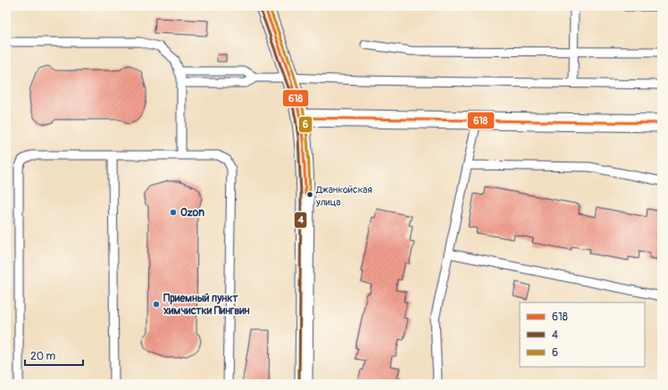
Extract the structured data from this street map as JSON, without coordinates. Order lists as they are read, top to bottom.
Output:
{
  "places": ["Джанкойская улица", "Ozon", "Приемный пункт химчистки Пингвин"],
  "lines": ["transit line 618", "transit line 6", "transit line 4"],
  "legend": ["618", "4", "6"],
  "scale_bar": "20 m"
}
